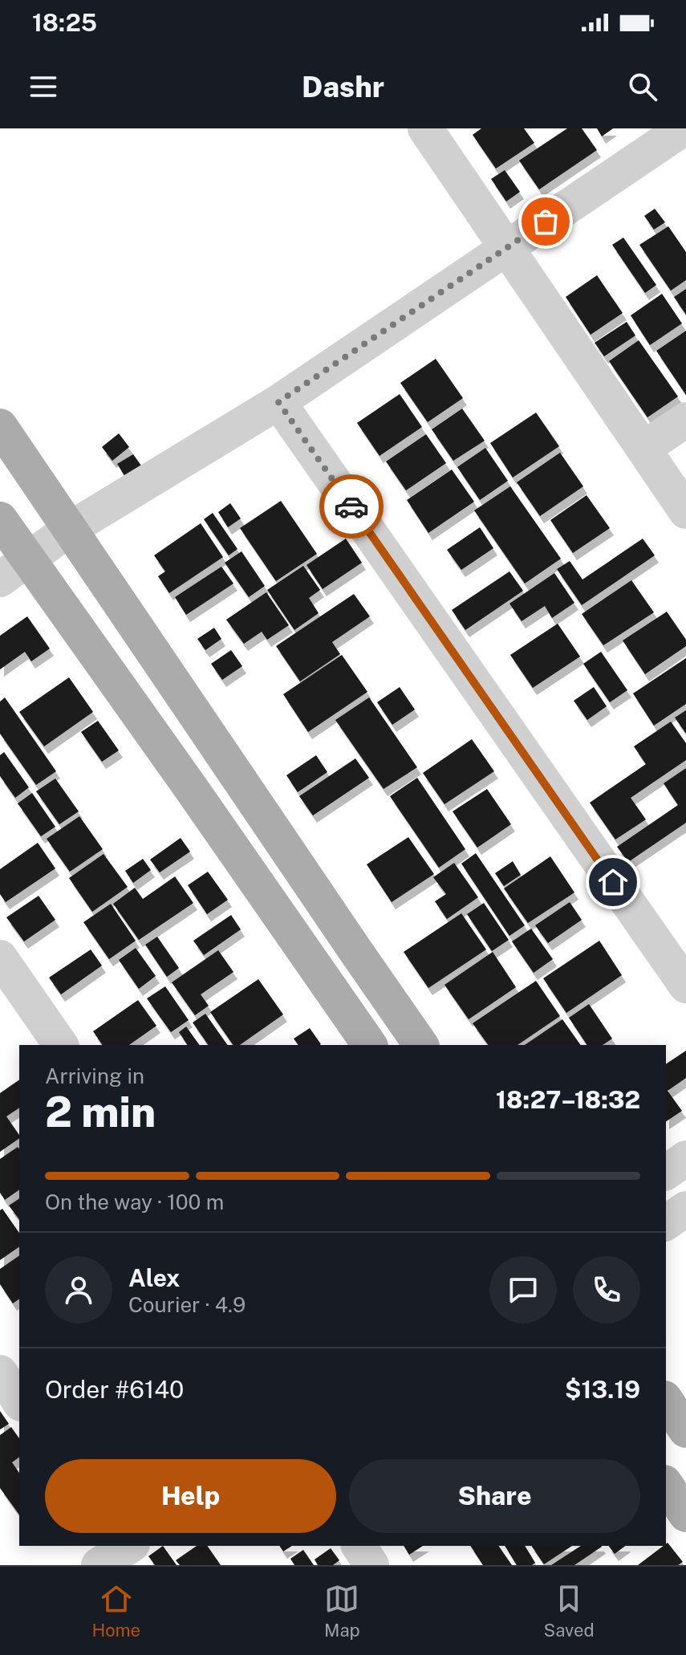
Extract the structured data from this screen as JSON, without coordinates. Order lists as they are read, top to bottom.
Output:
{
  "page": {
    "status": "18:25",
    "header": "Dashr",
    "heading": ["2 min", "Arriving in", "18:27–18:32"],
    "panel": [
      "Alex",
      "Courier · 4.9",
      "Order #6140",
      "$13.19"
    ],
    "bar": "On the way · 100 m",
    "buttons": ["Help", "Share"],
    "tabs": ["Home", "Map", "Saved"]
  }
}
